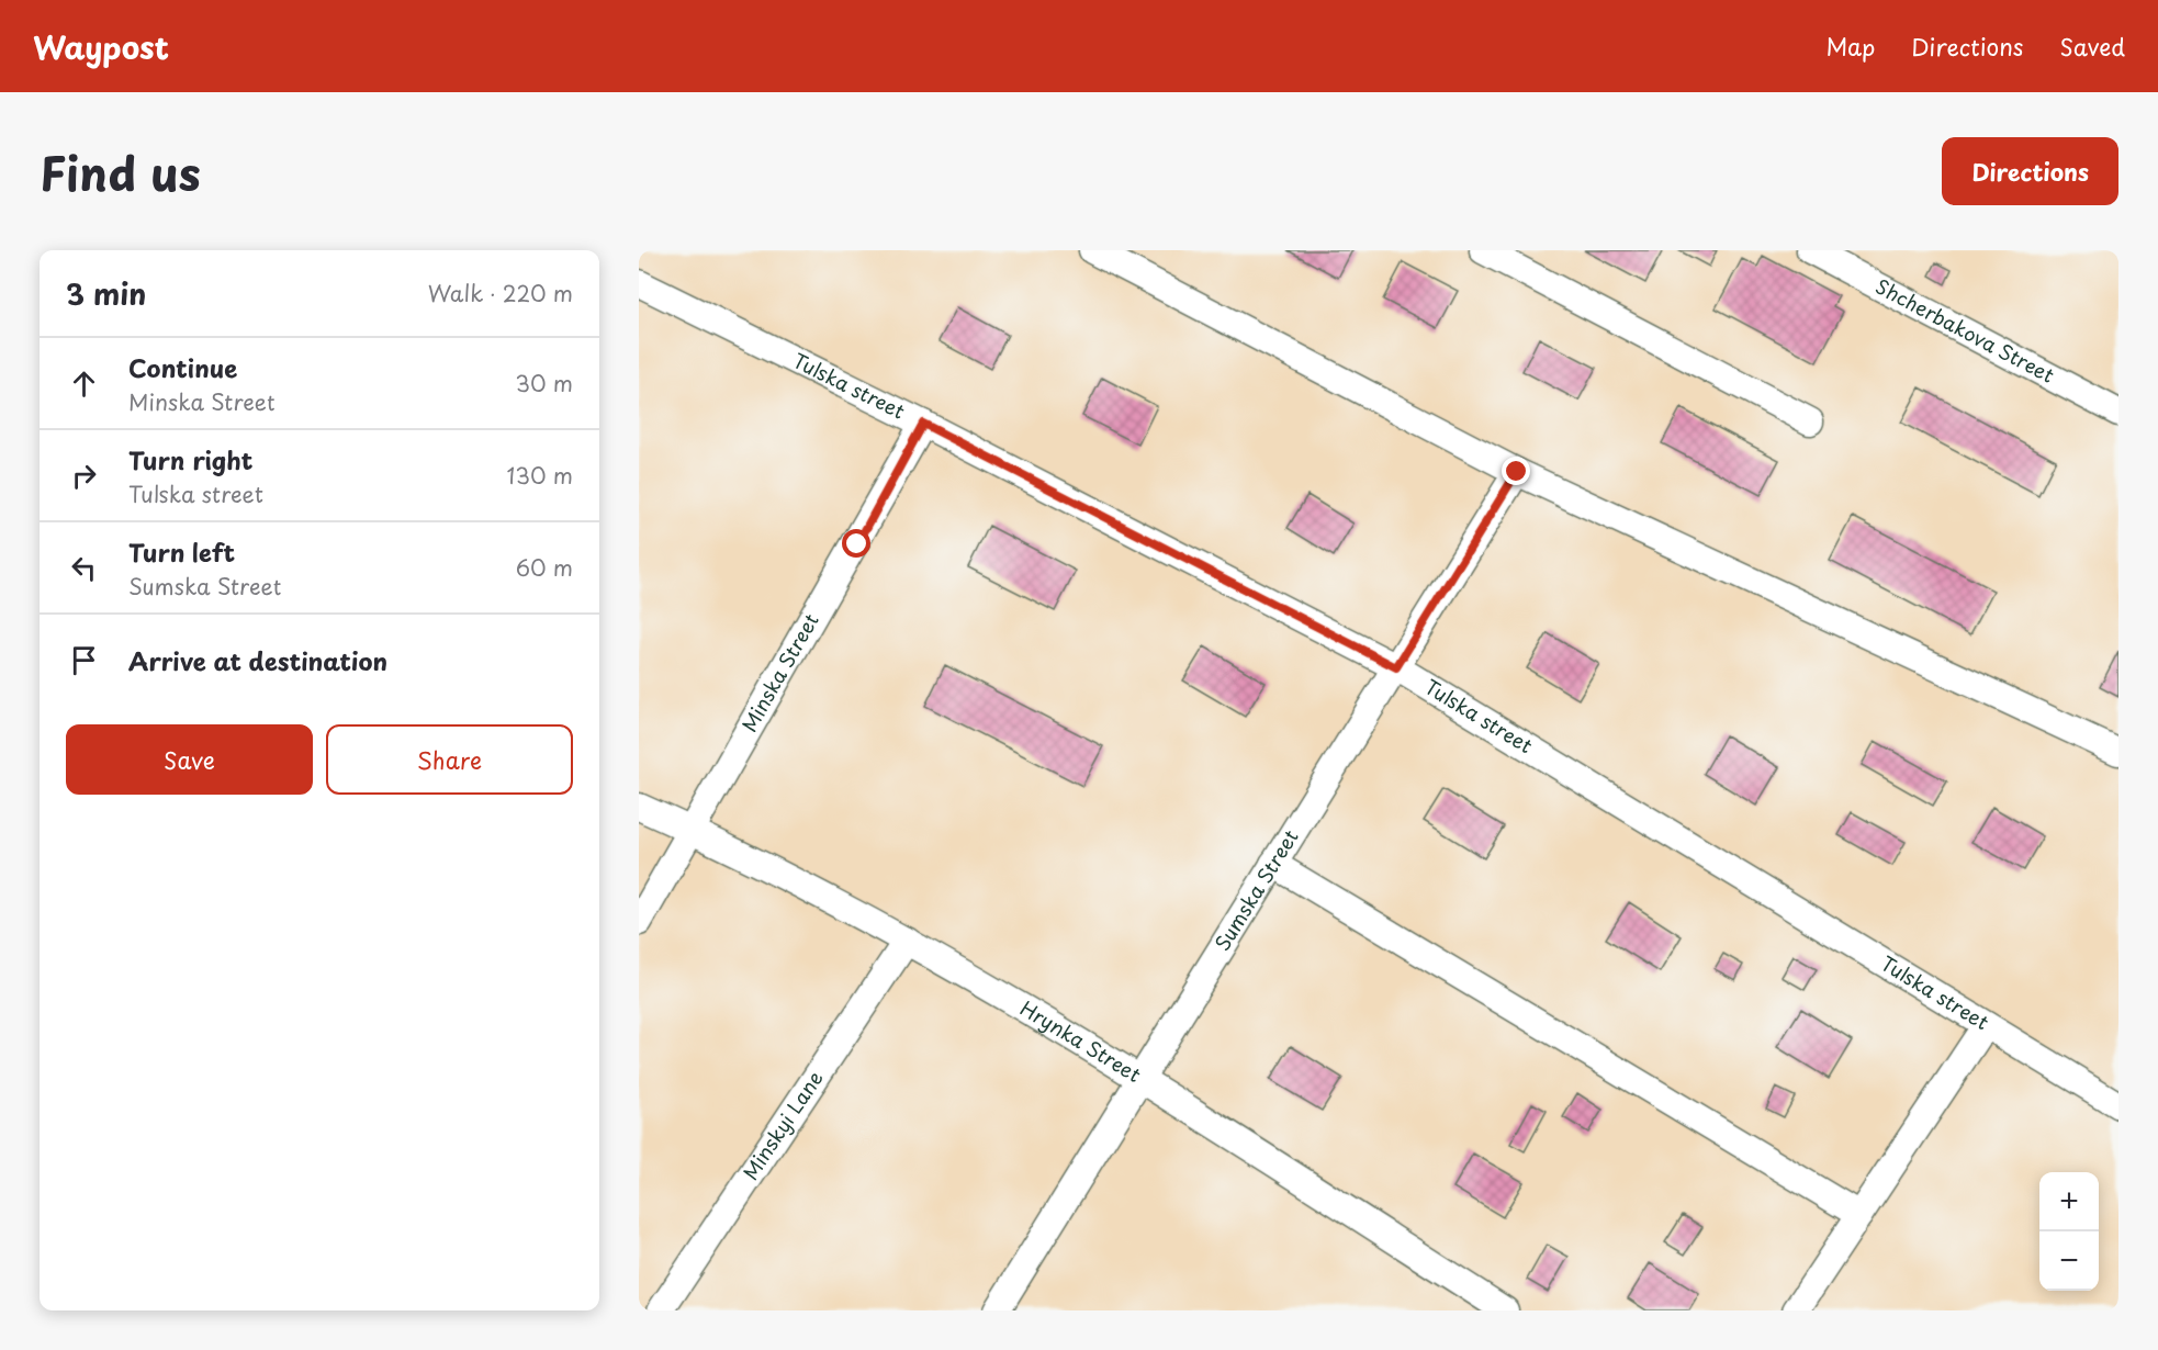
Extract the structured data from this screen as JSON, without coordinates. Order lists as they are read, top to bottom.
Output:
{
  "streets": {
    "street": [
      "Shcherbakova Street",
      "Tulska street",
      "Minska Street",
      "Sumska Street",
      "Hrynka Street",
      "Minskyi Lane"
    ]
  },
  "crossings": [
    ["Tulska street", "Minska Street"],
    ["Tulska street", "Sumska Street"],
    ["Minska Street", "Hrynka Street"],
    ["Sumska Street", "Hrynka Street"],
    ["Hrynka Street", "Minskyi Lane"]
  ],
  "page": {
    "header": "Waypost",
    "nav": ["Map", "Directions", "Saved"],
    "title": "Find us",
    "buttons": [
      "Directions",
      ["Save", "Share"]
    ],
    "heading": ["3 min", "Walk · 220 m"],
    "list": [
      ["Continue", "Minska Street", "30 m"],
      ["Turn right", "Tulska street", "130 m"],
      ["Turn left", "Sumska Street", "60 m"],
      "Arrive at destination"
    ],
    "map_buttons": ["+", "−"]
  }
}
